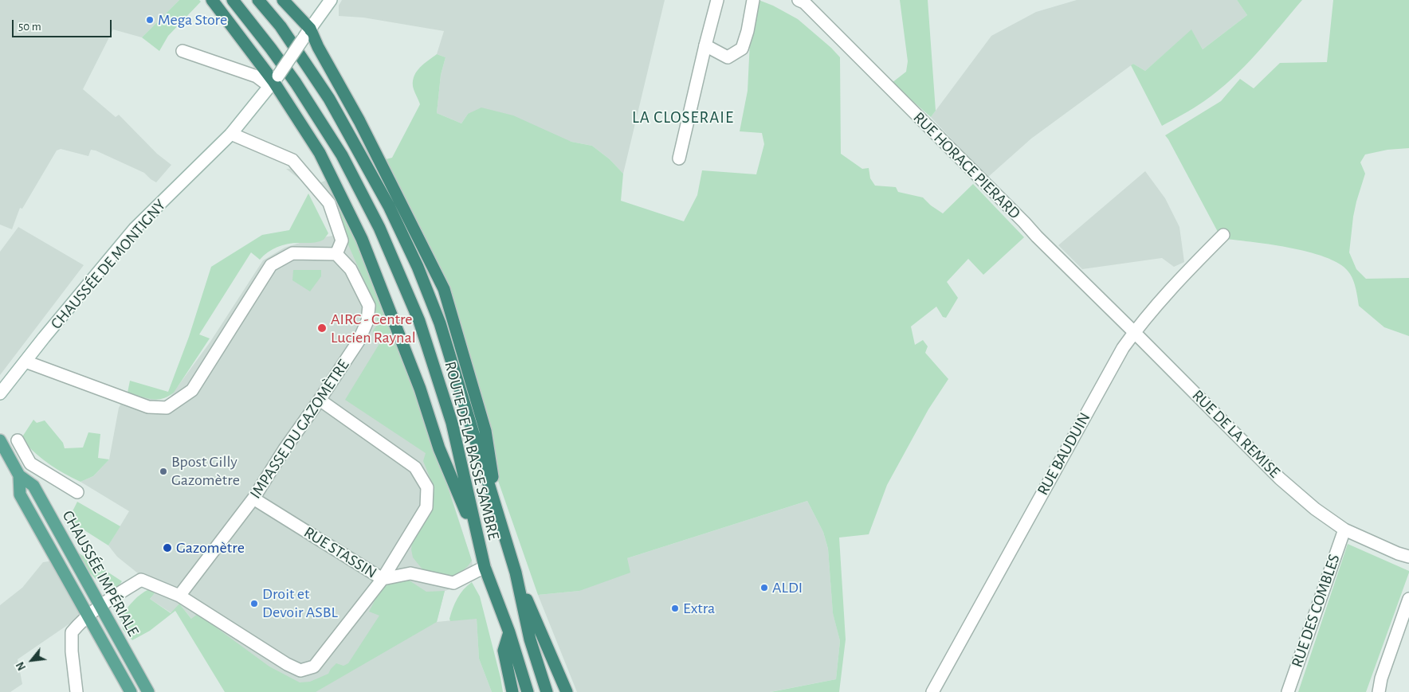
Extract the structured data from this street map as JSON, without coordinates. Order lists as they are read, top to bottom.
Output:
{
  "streets": {
    "highway": ["ROUTE DE LA BASSE SAMBRE"],
    "main road": ["CHAUSSÉE IMPÉRIALE"],
    "street": [
      "RUE HORACE PIERARD",
      "CHAUSSÉE DE MONTIGNY",
      "IMPASSE DU GAZOMÈTRE",
      "RUE DE LA REMISE",
      "RUE BAUDUIN",
      "RUE STASSIN",
      "RUE DES COMBLES"
    ]
  },
  "crossings": [
    ["RUE HORACE PIERARD", "RUE DE LA REMISE"],
    ["RUE HORACE PIERARD", "RUE BAUDUIN"],
    ["IMPASSE DU GAZOMÈTRE", "RUE STASSIN"],
    ["RUE DE LA REMISE", "RUE BAUDUIN"],
    ["RUE DE LA REMISE", "RUE DES COMBLES"]
  ],
  "districts": ["LA CLOSERAIE"],
  "places": [
    "Mega Store",
    "AIRC - Centre Lucien Raynal",
    "Bpost Gilly Gazomètre",
    "Gazomètre",
    "ALDI",
    "Droit et Devoir ASBL",
    "Extra"
  ],
  "scale_bar": "50 m",
  "north": "bottom left"
}
